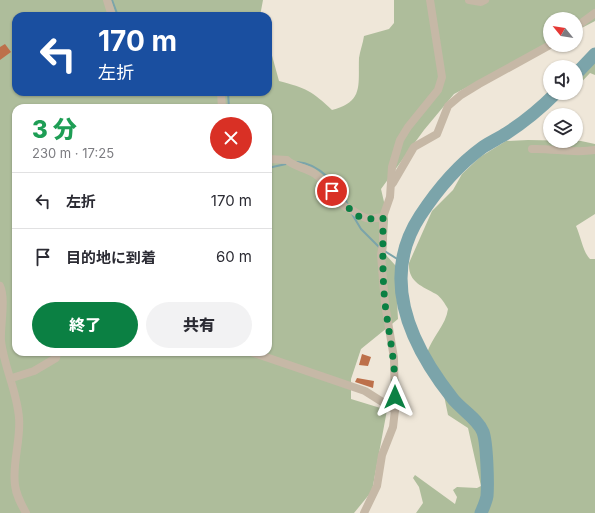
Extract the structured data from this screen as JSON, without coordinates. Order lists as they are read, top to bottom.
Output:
{
  "north": "top left",
  "page": {
    "turn": ["170 m", "左折"],
    "heading": ["3 分", "230 m · 17:25"],
    "list": [
      {
        "name": "左折",
        "value": "170 m"
      },
      {
        "name": "目的地に到着",
        "value": "60 m"
      }
    ],
    "buttons": ["終了", "共有"]
  }
}
